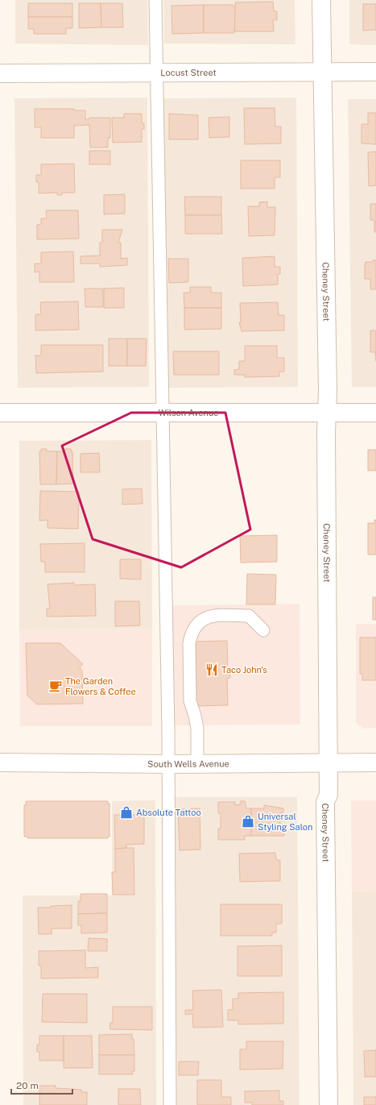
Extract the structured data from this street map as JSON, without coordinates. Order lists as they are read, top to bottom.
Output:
{
  "streets": {
    "street": [
      "Locust Street",
      "Cheney Street",
      "Wilson Avenue",
      "South Wells Avenue"
    ]
  },
  "crossings": [
    ["Locust Street", "Cheney Street"],
    ["Cheney Street", "Wilson Avenue"],
    ["Cheney Street", "South Wells Avenue"]
  ],
  "places": {
    "restaurant": ["Taco John's"],
    "cafe": ["The Garden Flowers & Coffee"],
    "shop": ["Absolute Tattoo", "Universal Styling Salon"]
  },
  "scale_bar": "20 m"
}
